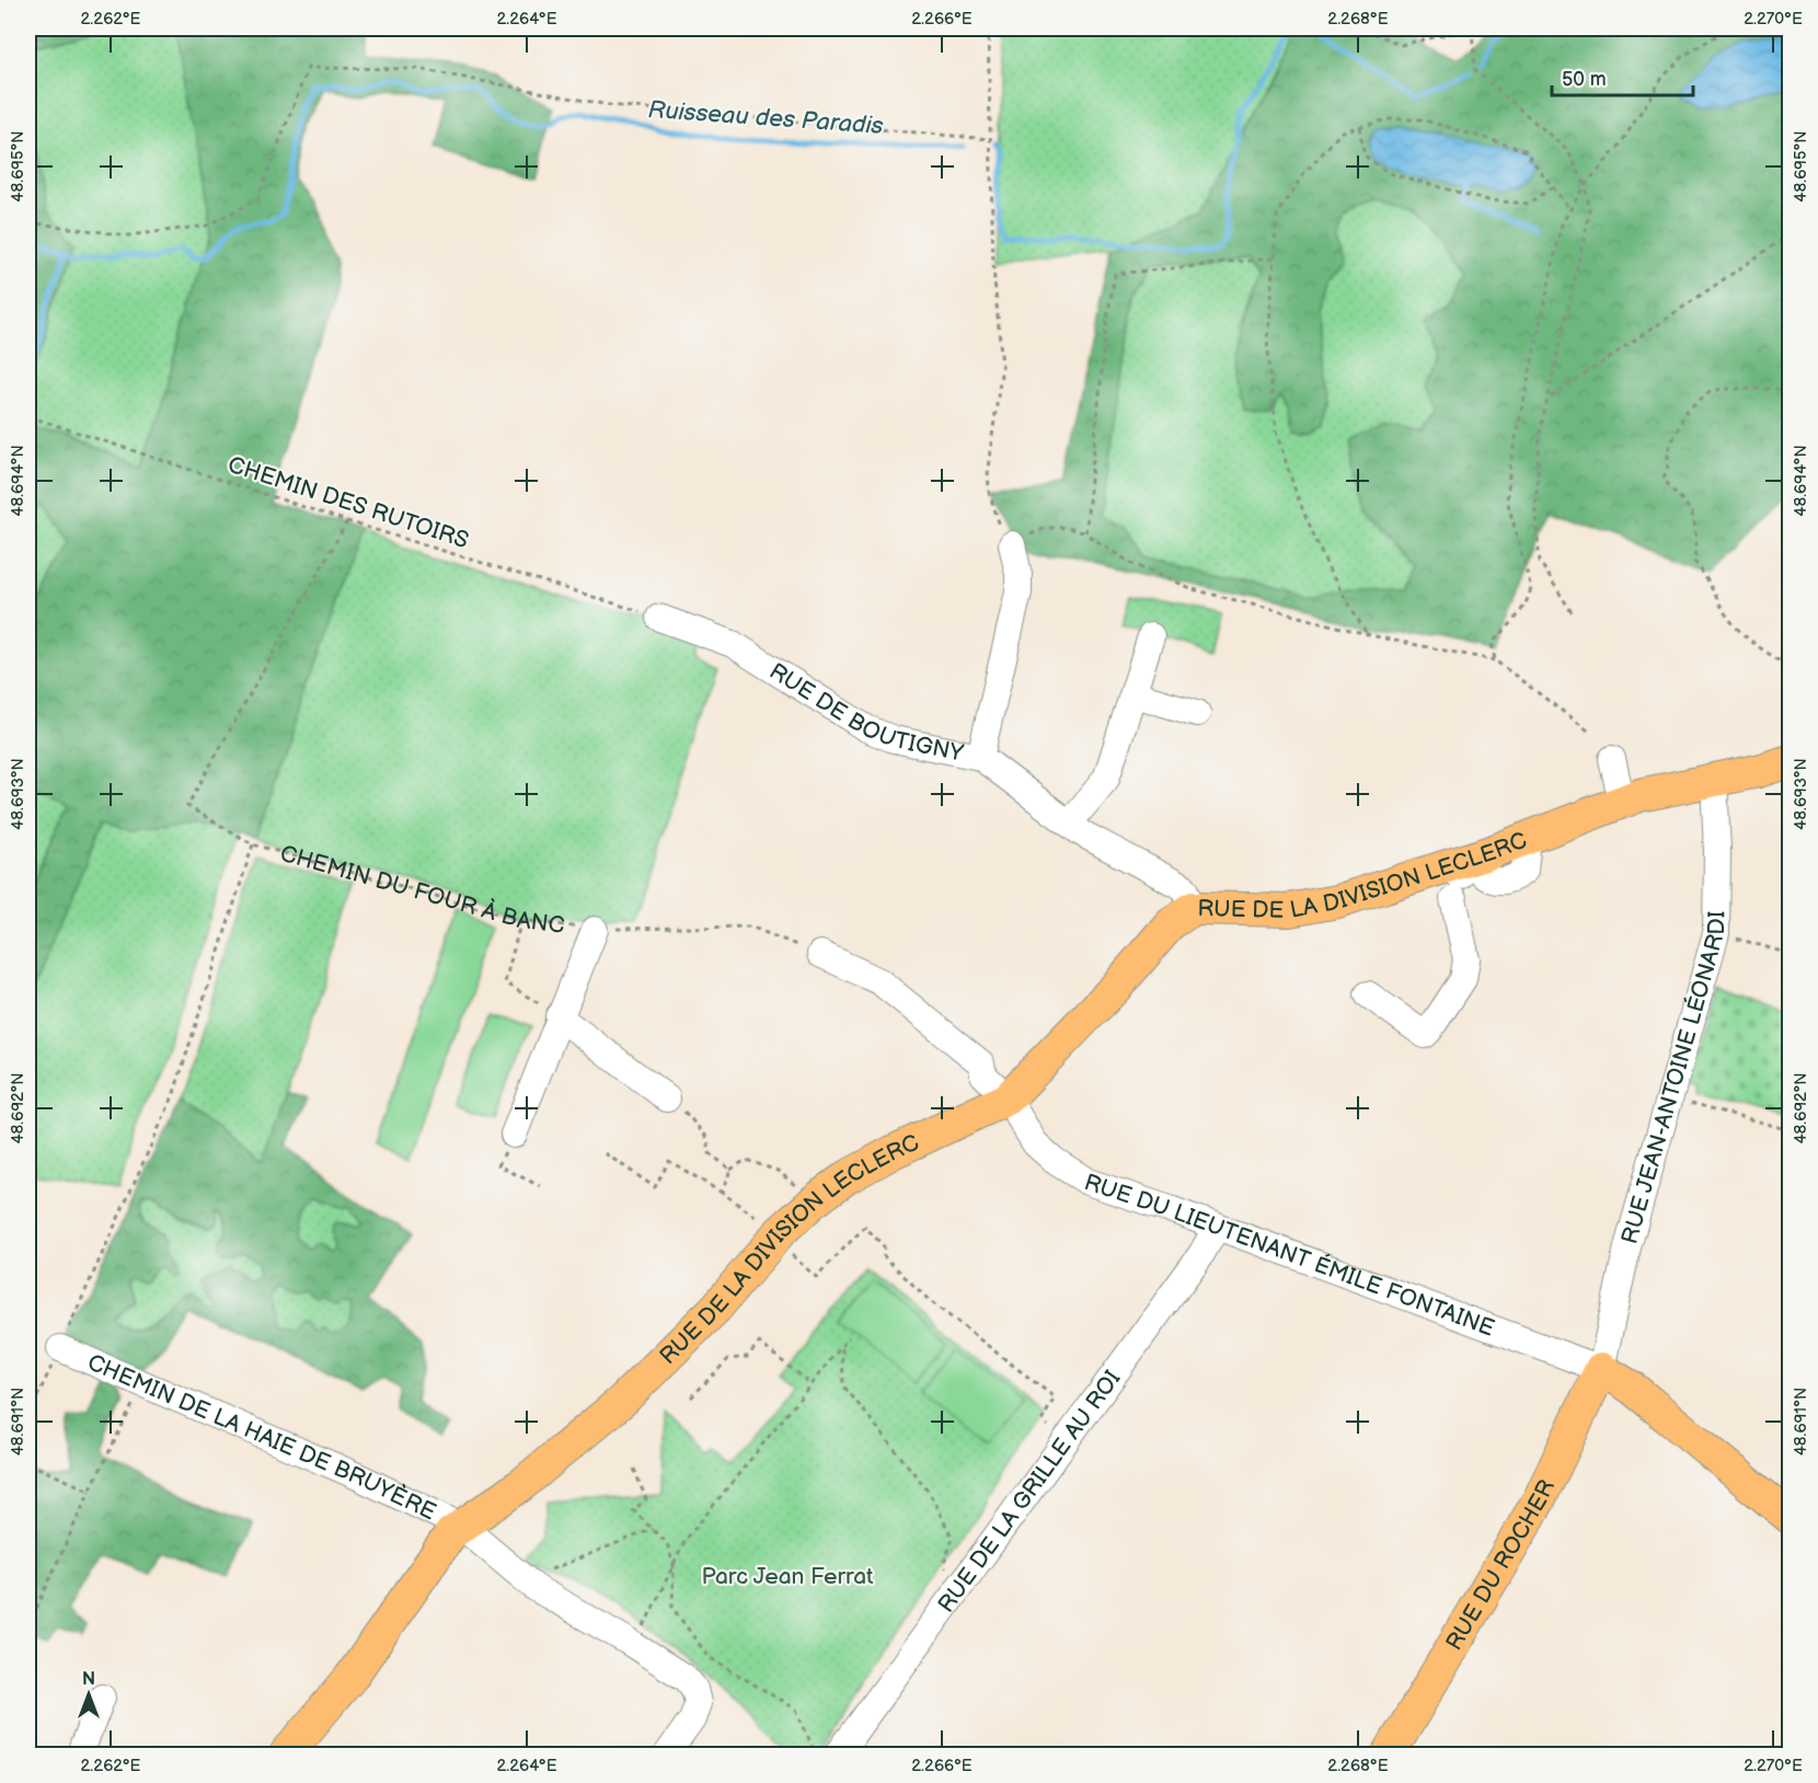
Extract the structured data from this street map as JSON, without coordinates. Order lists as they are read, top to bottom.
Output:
{
  "streets": {
    "main road": ["RUE DE LA DIVISION LECLERC", "RUE DU ROCHER"],
    "street": [
      "RUE DE BOUTIGNY",
      "RUE JEAN-ANTOINE LÉONARDI",
      "RUE DU LIEUTENANT ÉMILE FONTAINE",
      "CHEMIN DE LA HAIE DE BRUYÈRE",
      "RUE DE LA GRILLE AU ROI"
    ],
    "path": ["CHEMIN DES RUTOIRS", "CHEMIN DU FOUR À BANC"]
  },
  "crossings": [
    ["CHEMIN DES RUTOIRS", "RUE DE BOUTIGNY"],
    ["CHEMIN DES RUTOIRS", "CHEMIN DU FOUR À BANC"],
    ["RUE DE BOUTIGNY", "RUE DE LA DIVISION LECLERC"],
    ["RUE DE LA DIVISION LECLERC", "RUE JEAN-ANTOINE LÉONARDI"],
    ["RUE DE LA DIVISION LECLERC", "RUE DU LIEUTENANT ÉMILE FONTAINE"],
    ["RUE DE LA DIVISION LECLERC", "CHEMIN DE LA HAIE DE BRUYÈRE"],
    ["CHEMIN DU FOUR À BANC", "CHEMIN DE LA HAIE DE BRUYÈRE"],
    ["RUE JEAN-ANTOINE LÉONARDI", "RUE DU LIEUTENANT ÉMILE FONTAINE"],
    ["RUE JEAN-ANTOINE LÉONARDI", "RUE DU ROCHER"],
    ["RUE DU LIEUTENANT ÉMILE FONTAINE", "RUE DE LA GRILLE AU ROI"],
    ["RUE DU LIEUTENANT ÉMILE FONTAINE", "RUE DU ROCHER"]
  ],
  "water": ["Ruisseau des Paradis"],
  "parks": ["Parc Jean Ferrat"],
  "scale_bar": "50 m",
  "north": "top",
  "coordinates": [
    "2.262°E",
    "2.264°E",
    "2.266°E",
    "2.268°E",
    "2.270°E",
    "48.695°N",
    "48.694°N",
    "48.693°N",
    "48.692°N",
    "48.691°N"
  ]
}
